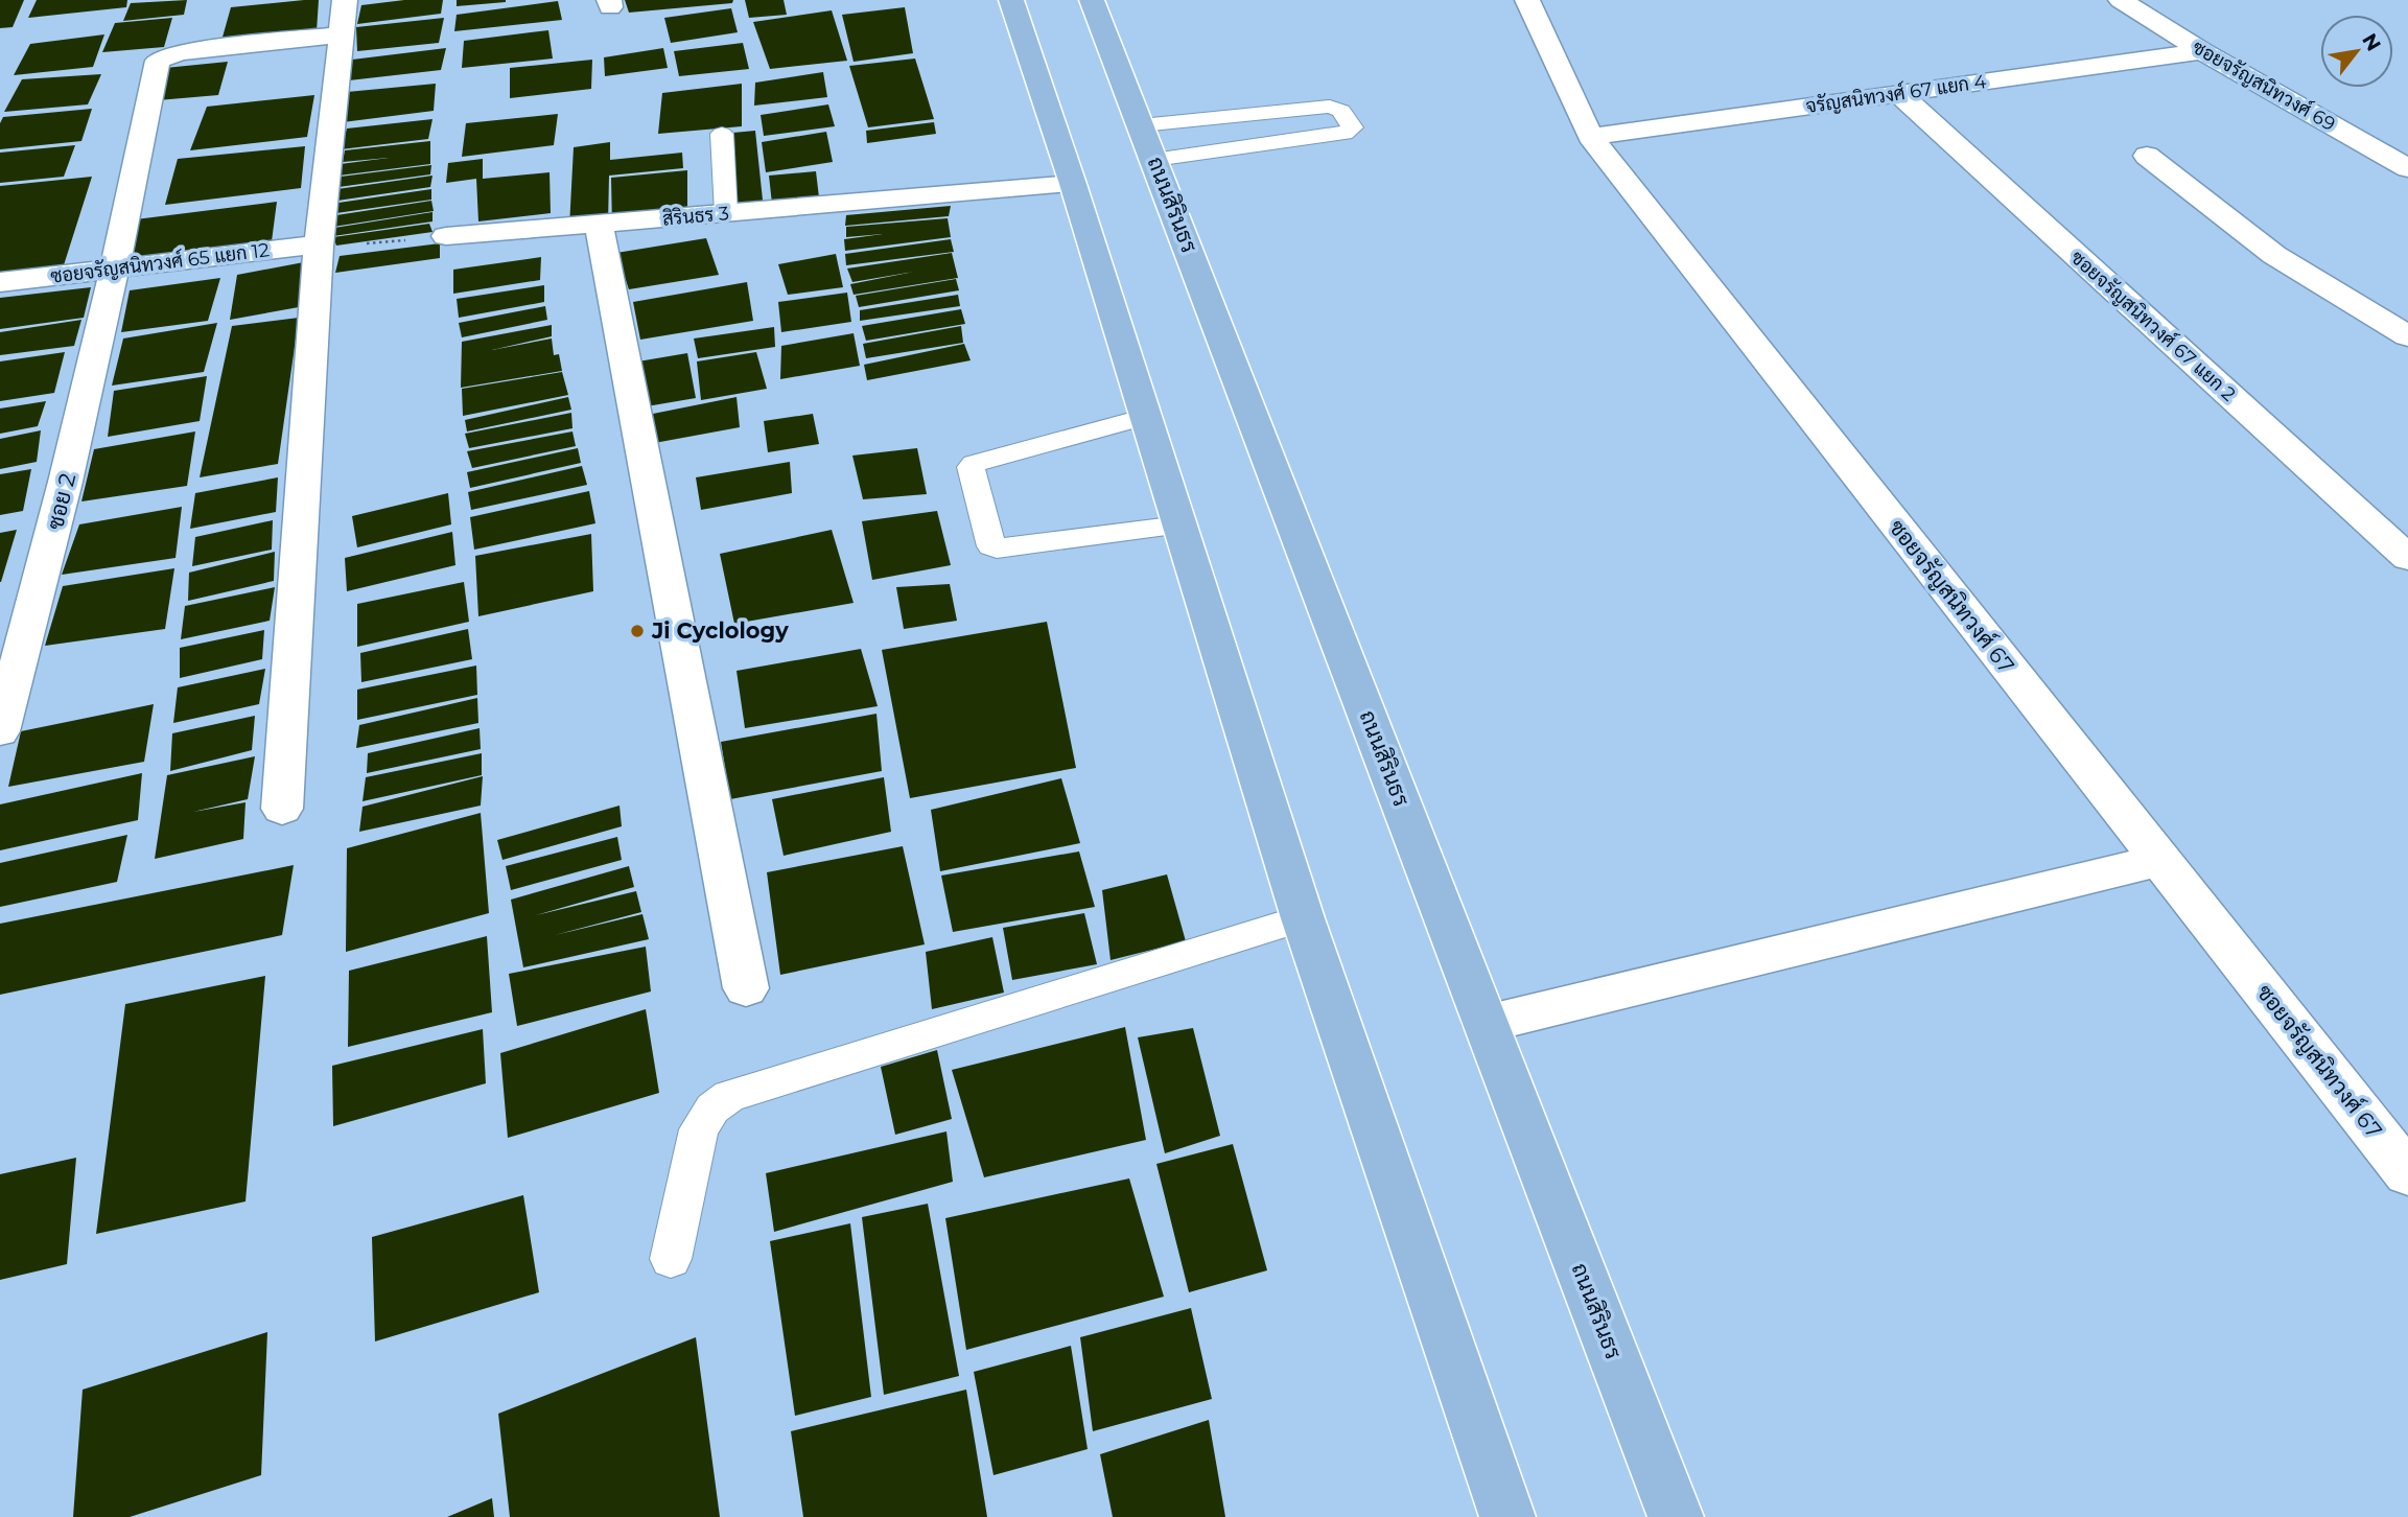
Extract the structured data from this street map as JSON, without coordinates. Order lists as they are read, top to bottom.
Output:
{
  "streets": {
    "main road": ["ถนนสิรินธร"],
    "street": [
      "ซอยจรัญสนิทวงศ์ 69",
      "จรัญสนิทวงศ์ 67 แยก 4",
      "สิรินธร 3",
      "ซอยจรัญสนิทวงศ์ 65 แยก 12",
      "ซอยจรัญสนิทวงศ์ 67 แยก 2",
      "ซอย 2",
      "ซอยจรัญสนิทวงศ์ 67"
    ]
  },
  "crossings": [
    ["ซอยจรัญสนิทวงศ์ 69", "จรัญสนิทวงศ์ 67 แยก 4"],
    ["จรัญสนิทวงศ์ 67 แยก 4", "ซอยจรัญสนิทวงศ์ 67 แยก 2"],
    ["จรัญสนิทวงศ์ 67 แยก 4", "ซอยจรัญสนิทวงศ์ 67"],
    ["ซอยจรัญสนิทวงศ์ 65 แยก 12", "ซอย 2"]
  ],
  "places": ["Ji Cyclology"],
  "north": "top right"
}
